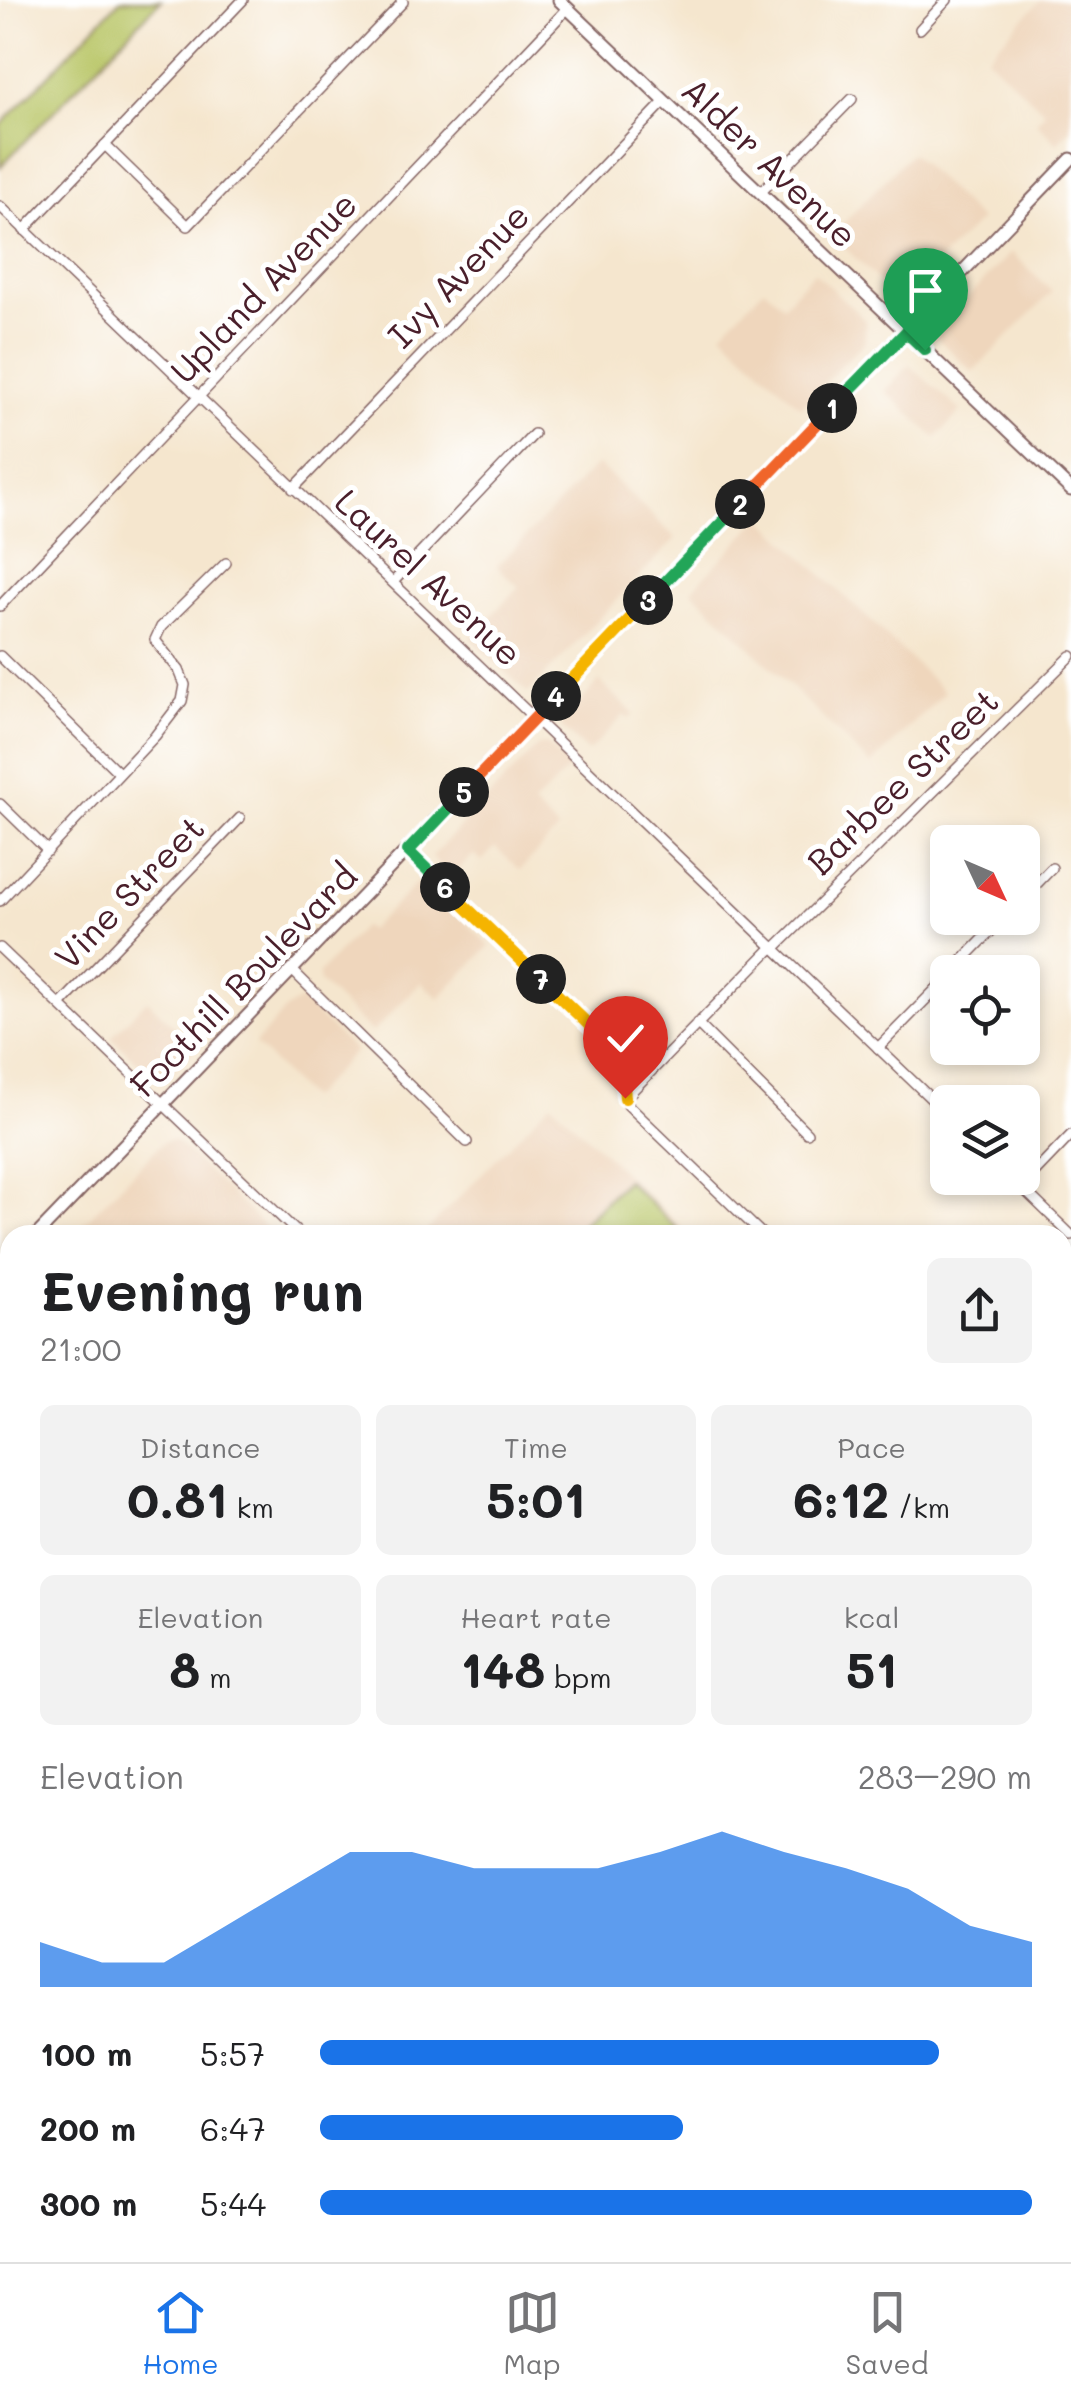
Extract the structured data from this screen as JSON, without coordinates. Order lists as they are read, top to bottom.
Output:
{
  "streets": {
    "main road": ["Alder Avenue", "Foothill Boulevard"],
    "street": [
      "Ivy Avenue",
      "Upland Avenue",
      "Laurel Avenue",
      "Barbee Street",
      "Vine Street"
    ]
  },
  "crossings": [
    ["Alder Avenue", "Ivy Avenue"],
    ["Alder Avenue", "Upland Avenue"],
    ["Alder Avenue", "Foothill Boulevard"],
    ["Ivy Avenue", "Laurel Avenue"],
    ["Upland Avenue", "Laurel Avenue"],
    ["Laurel Avenue", "Barbee Street"],
    ["Laurel Avenue", "Foothill Boulevard"]
  ],
  "north": "bottom right",
  "page": {
    "pins": [
      "1",
      "2",
      "3",
      "4",
      "5",
      "6",
      "7"
    ],
    "heading": ["Evening run", "21:00"],
    "stats": [
      ["Distance", "0.81 km"],
      ["Time", "5:01"],
      ["Pace", "6:12 /km"],
      ["Elevation", "8 m"],
      ["Heart rate", "148 bpm"],
      ["kcal", "51"]
    ],
    "chart": ["Elevation", "283–290 m"],
    "list": [
      {
        "name": "100 m",
        "note": "5:57"
      },
      {
        "name": "200 m",
        "note": "6:47"
      },
      {
        "name": "300 m",
        "note": "5:44"
      }
    ],
    "tabs": ["Home", "Map", "Saved"]
  }
}
